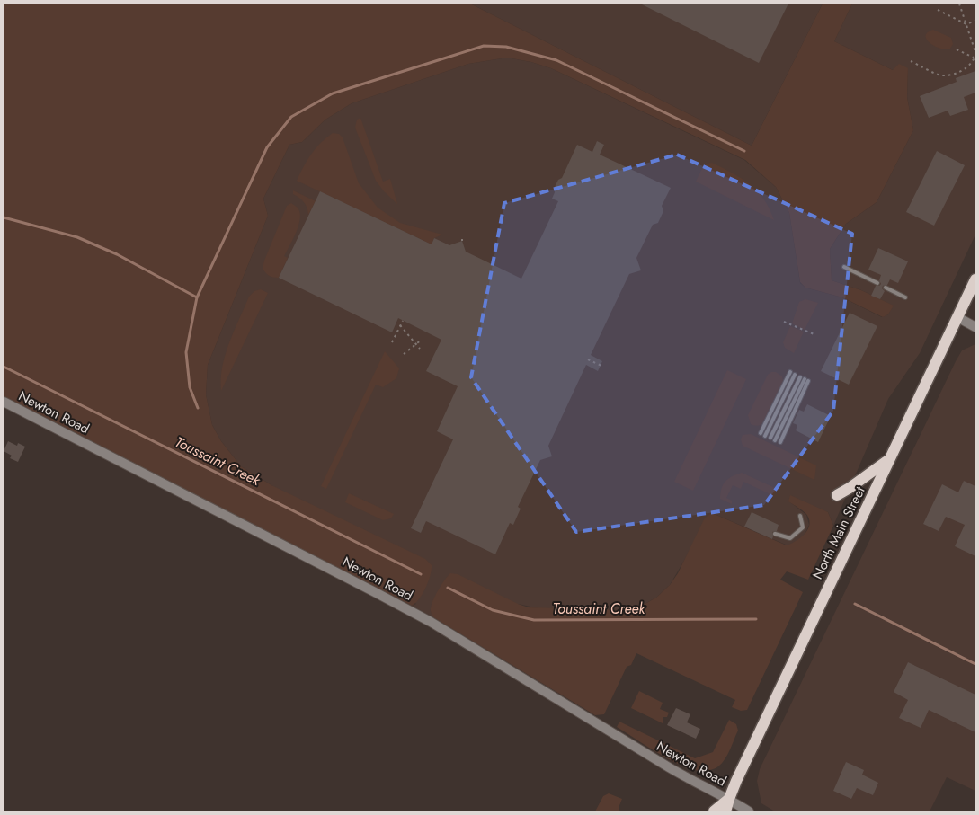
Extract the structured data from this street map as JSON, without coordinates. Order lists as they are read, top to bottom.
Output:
{
  "streets": {
    "main road": ["North Main Street"],
    "street": ["Newton Road"]
  },
  "crossings": [
    ["Newton Road", "North Main Street"]
  ],
  "water": ["Toussaint Creek"]
}
